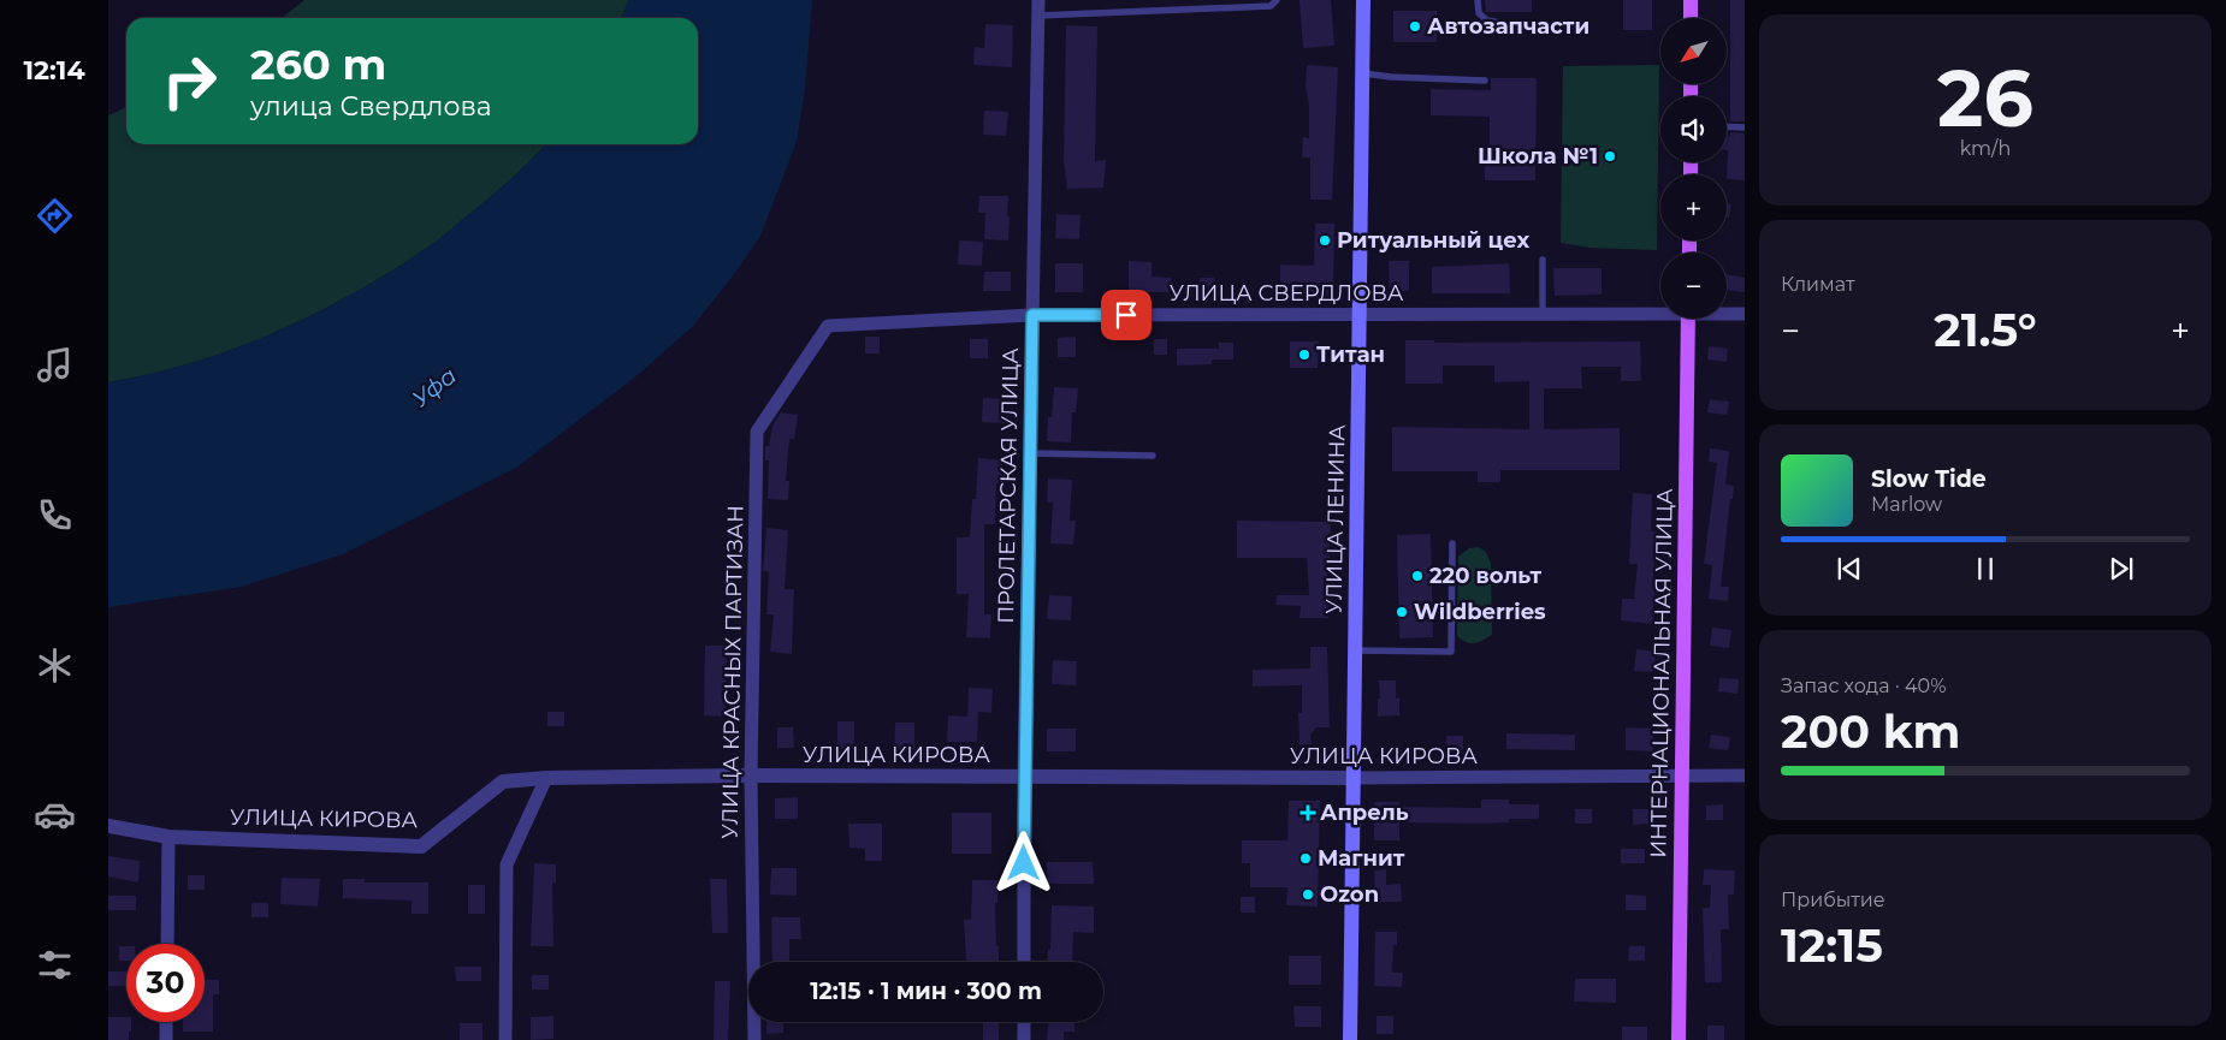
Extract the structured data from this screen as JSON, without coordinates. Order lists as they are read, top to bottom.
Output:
{
  "streets": {
    "main road": ["УЛИЦА ЛЕНИНА", "ИНТЕРНАЦИОНАЛЬНАЯ УЛИЦА"],
    "street": [
      "УЛИЦА СВЕРДЛОВА",
      "ПРОЛЕТАРСКАЯ УЛИЦА",
      "УЛИЦА КРАСНЫХ ПАРТИЗАН",
      "УЛИЦА КИРОВА"
    ]
  },
  "crossings": [
    ["УЛИЦА СВЕРДЛОВА", "ПРОЛЕТАРСКАЯ УЛИЦА"],
    ["УЛИЦА СВЕРДЛОВА", "УЛИЦА ЛЕНИНА"],
    ["УЛИЦА СВЕРДЛОВА", "УЛИЦА КРАСНЫХ ПАРТИЗАН"],
    ["ПРОЛЕТАРСКАЯ УЛИЦА", "УЛИЦА КИРОВА"],
    ["УЛИЦА ЛЕНИНА", "УЛИЦА КИРОВА"],
    ["УЛИЦА КРАСНЫХ ПАРТИЗАН", "УЛИЦА КИРОВА"],
    ["ИНТЕРНАЦИОНАЛЬНАЯ УЛИЦА", "УЛИЦА КИРОВА"]
  ],
  "water": ["Уфа"],
  "places": {
    "other": [
      "Автозапчасти",
      "Школа №1",
      "Ритуальный цех",
      "Титан",
      "220 вольт",
      "Wildberries",
      "Магнит",
      "Ozon"
    ],
    "health": ["Апрель"]
  },
  "north": "bottom left",
  "page": {
    "tabs": "12:14",
    "tile": [
      ["26", "km/h"],
      "Климат",
      ["Запас хода · 40%", "200 km"],
      ["Прибытие", "12:15"]
    ],
    "map_buttons": ["+", "−"],
    "turn": ["260 m", "улица Свердлова"],
    "heat": ["−", "21.5°", "+"],
    "song": ["Slow Tide", "Marlow"],
    "limit": "30",
    "trip": "12:15 · 1 мин · 300 m"
  }
}
